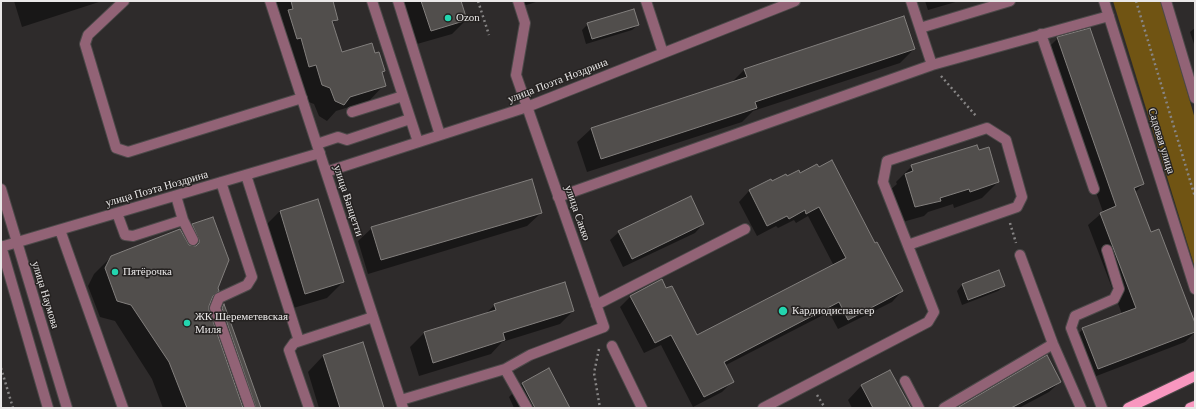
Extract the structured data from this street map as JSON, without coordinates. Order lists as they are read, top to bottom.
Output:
{
  "streets": {
    "street": [
      "улица Поэта Ноздрина",
      "Садовая улица",
      "улица Ванцетти",
      "улица Сакко",
      "улица Наумова"
    ]
  },
  "crossings": [
    ["улица Поэта Ноздрина", "улица Ванцетти"],
    ["улица Поэта Ноздрина", "улица Сакко"],
    ["улица Поэта Ноздрина", "улица Наумова"]
  ],
  "places": [
    "Ozon",
    "Пятёрочка",
    "Кардиодиспансер",
    "ЖК Шереметевская Миля"
  ]
}
